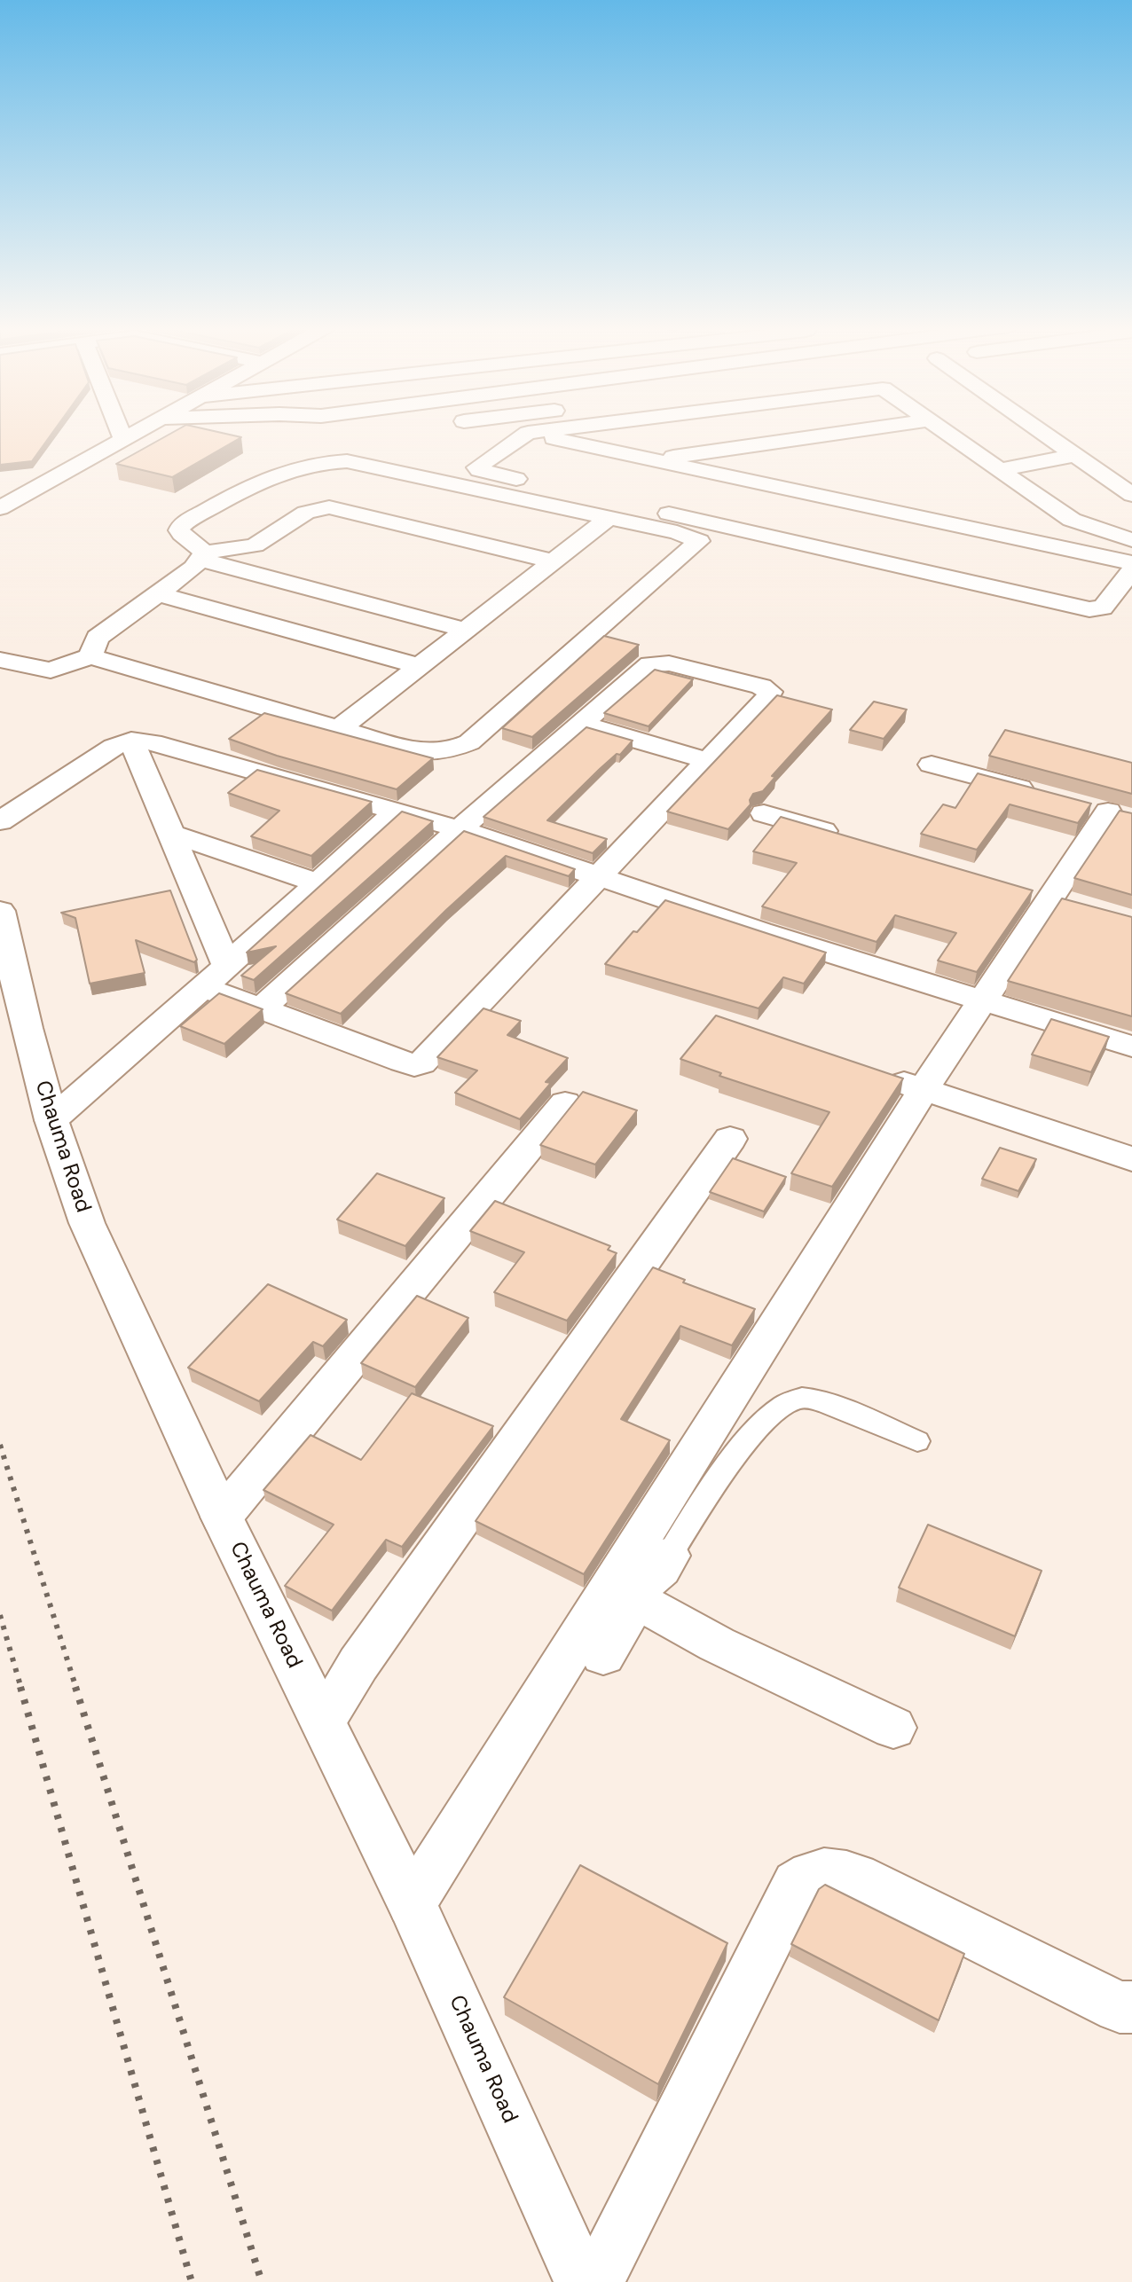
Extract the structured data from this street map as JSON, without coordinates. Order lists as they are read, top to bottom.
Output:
{
  "streets": {
    "street": ["Chauma Road"]
  }
}
